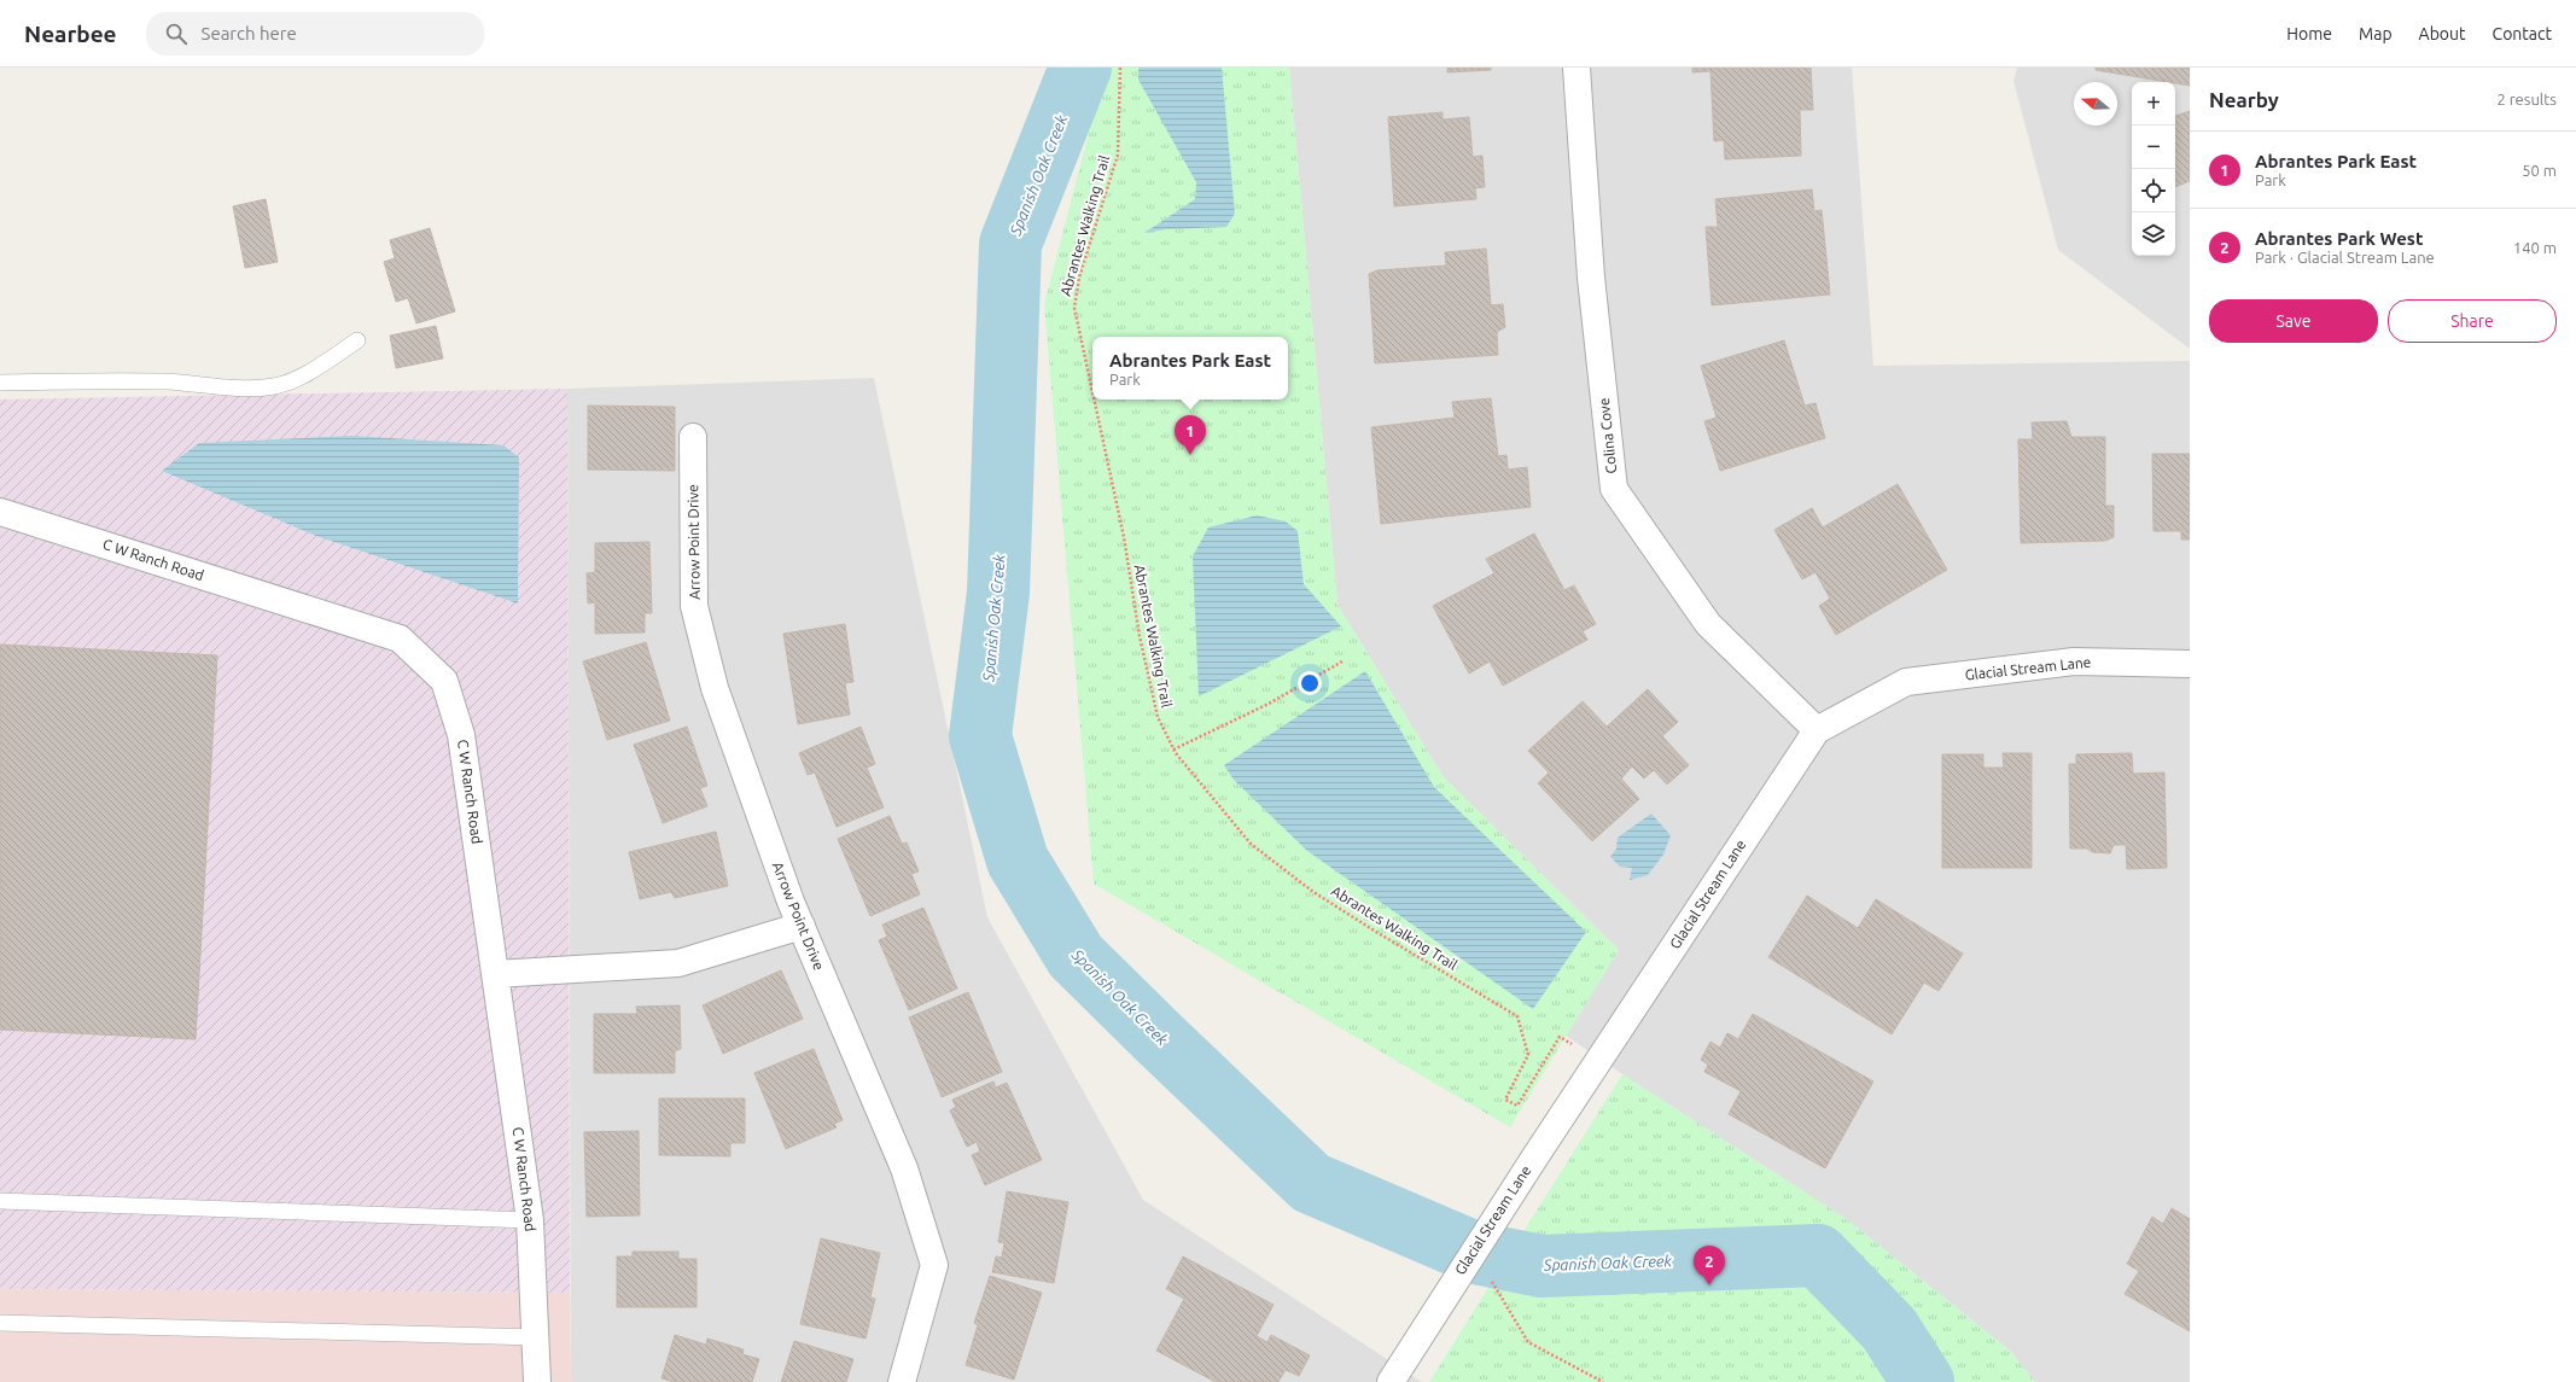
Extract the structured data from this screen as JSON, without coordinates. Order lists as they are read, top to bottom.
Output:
{
  "streets": {
    "street": [
      "Colina Cove",
      "Arrow Point Drive",
      "C W Ranch Road",
      "Glacial Stream Lane"
    ],
    "path": ["Abrantes Walking Trail"]
  },
  "crossings": [
    ["Abrantes Walking Trail", "Glacial Stream Lane"],
    ["Colina Cove", "Glacial Stream Lane"]
  ],
  "water": ["Spanish Oak Creek"],
  "north": "left",
  "page": {
    "header": "Nearbee",
    "search": "Search here",
    "nav": [
      "Home",
      "Map",
      "About",
      "Contact"
    ],
    "heading": ["Nearby", "2 results"],
    "map_buttons": ["+", "−"],
    "list": [
      {
        "mark": "1",
        "name": "Abrantes Park East",
        "note": "Park",
        "value": "50 m"
      },
      {
        "mark": "2",
        "name": "Abrantes Park West",
        "note": "Park · Glacial Stream Lane",
        "value": "140 m"
      }
    ],
    "buttons": ["Save", "Share"],
    "popup": ["Abrantes Park East", "Park"],
    "pins": ["1", "2"]
  }
}
